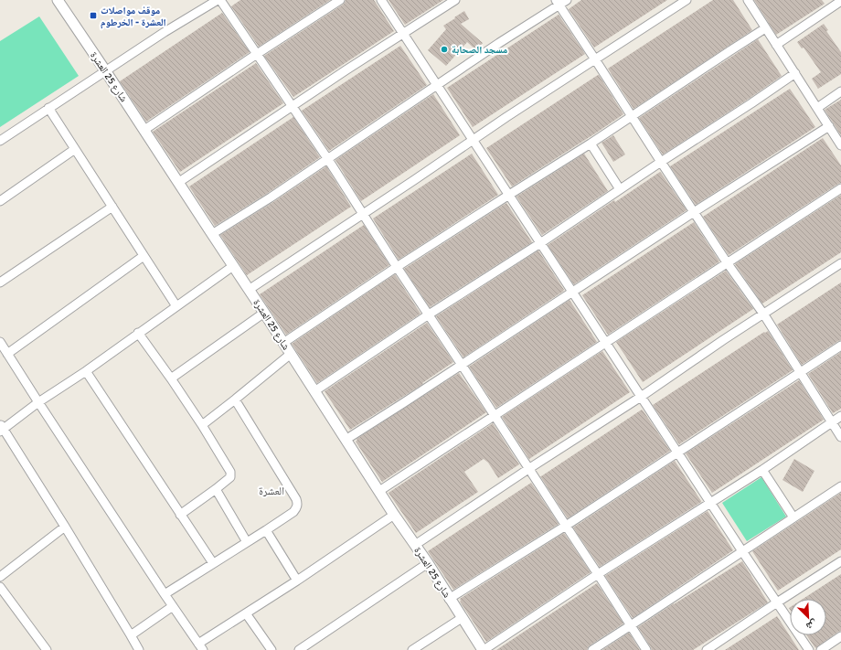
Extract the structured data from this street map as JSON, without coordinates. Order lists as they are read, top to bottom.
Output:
{
  "streets": {
    "street": ["شارع 25 العشرة"]
  },
  "districts": ["العشرة"],
  "places": {
    "transit": ["موقف مواصلات العشرة - الخرطوم"],
    "other": ["مسجد الصحابة"]
  },
  "north": "bottom right"
}
